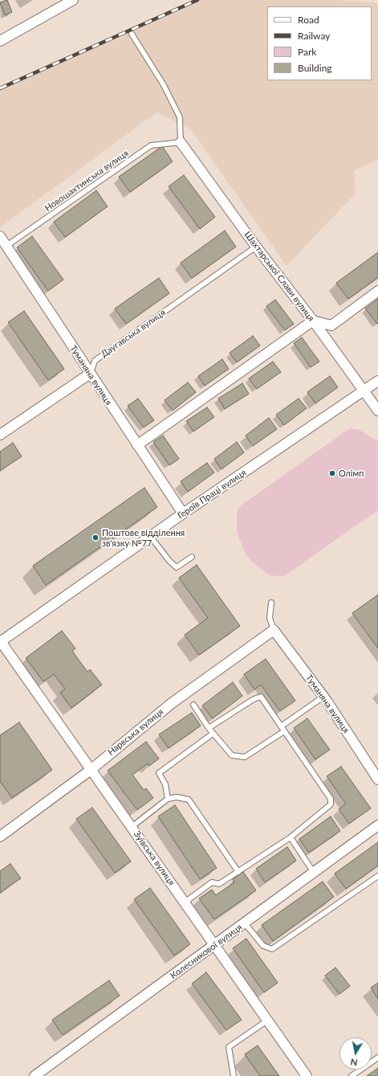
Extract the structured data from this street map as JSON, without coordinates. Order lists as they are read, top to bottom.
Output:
{
  "streets": {
    "street": [
      "Шахтарської Слави вулиця",
      "Туманяна вулиця",
      "Героїв Праці вулиця",
      "Нарвська вулиця",
      "Зуївська вулиця",
      "Колесникової вулиця"
    ],
    "lane": ["Новошахтинська вулиця", "Даугавська вулиця"]
  },
  "crossings": [
    ["Новошахтинська вулиця", "Шахтарської Слави вулиця"],
    ["Новошахтинська вулиця", "Туманяна вулиця"],
    ["Шахтарської Слави вулиця", "Даугавська вулиця"],
    ["Шахтарської Слави вулиця", "Героїв Праці вулиця"],
    ["Даугавська вулиця", "Туманяна вулиця"],
    ["Туманяна вулиця", "Героїв Праці вулиця"],
    ["Туманяна вулиця", "Нарвська вулиця"],
    ["Героїв Праці вулиця", "Зуївська вулиця"],
    ["Нарвська вулиця", "Зуївська вулиця"],
    ["Зуївська вулиця", "Колесникової вулиця"]
  ],
  "places": ["Олімп", "Поштове відділення зв'язку №77"],
  "legend": [
    "Road",
    "Railway",
    "Park",
    "Building"
  ],
  "north": "bottom"
}
